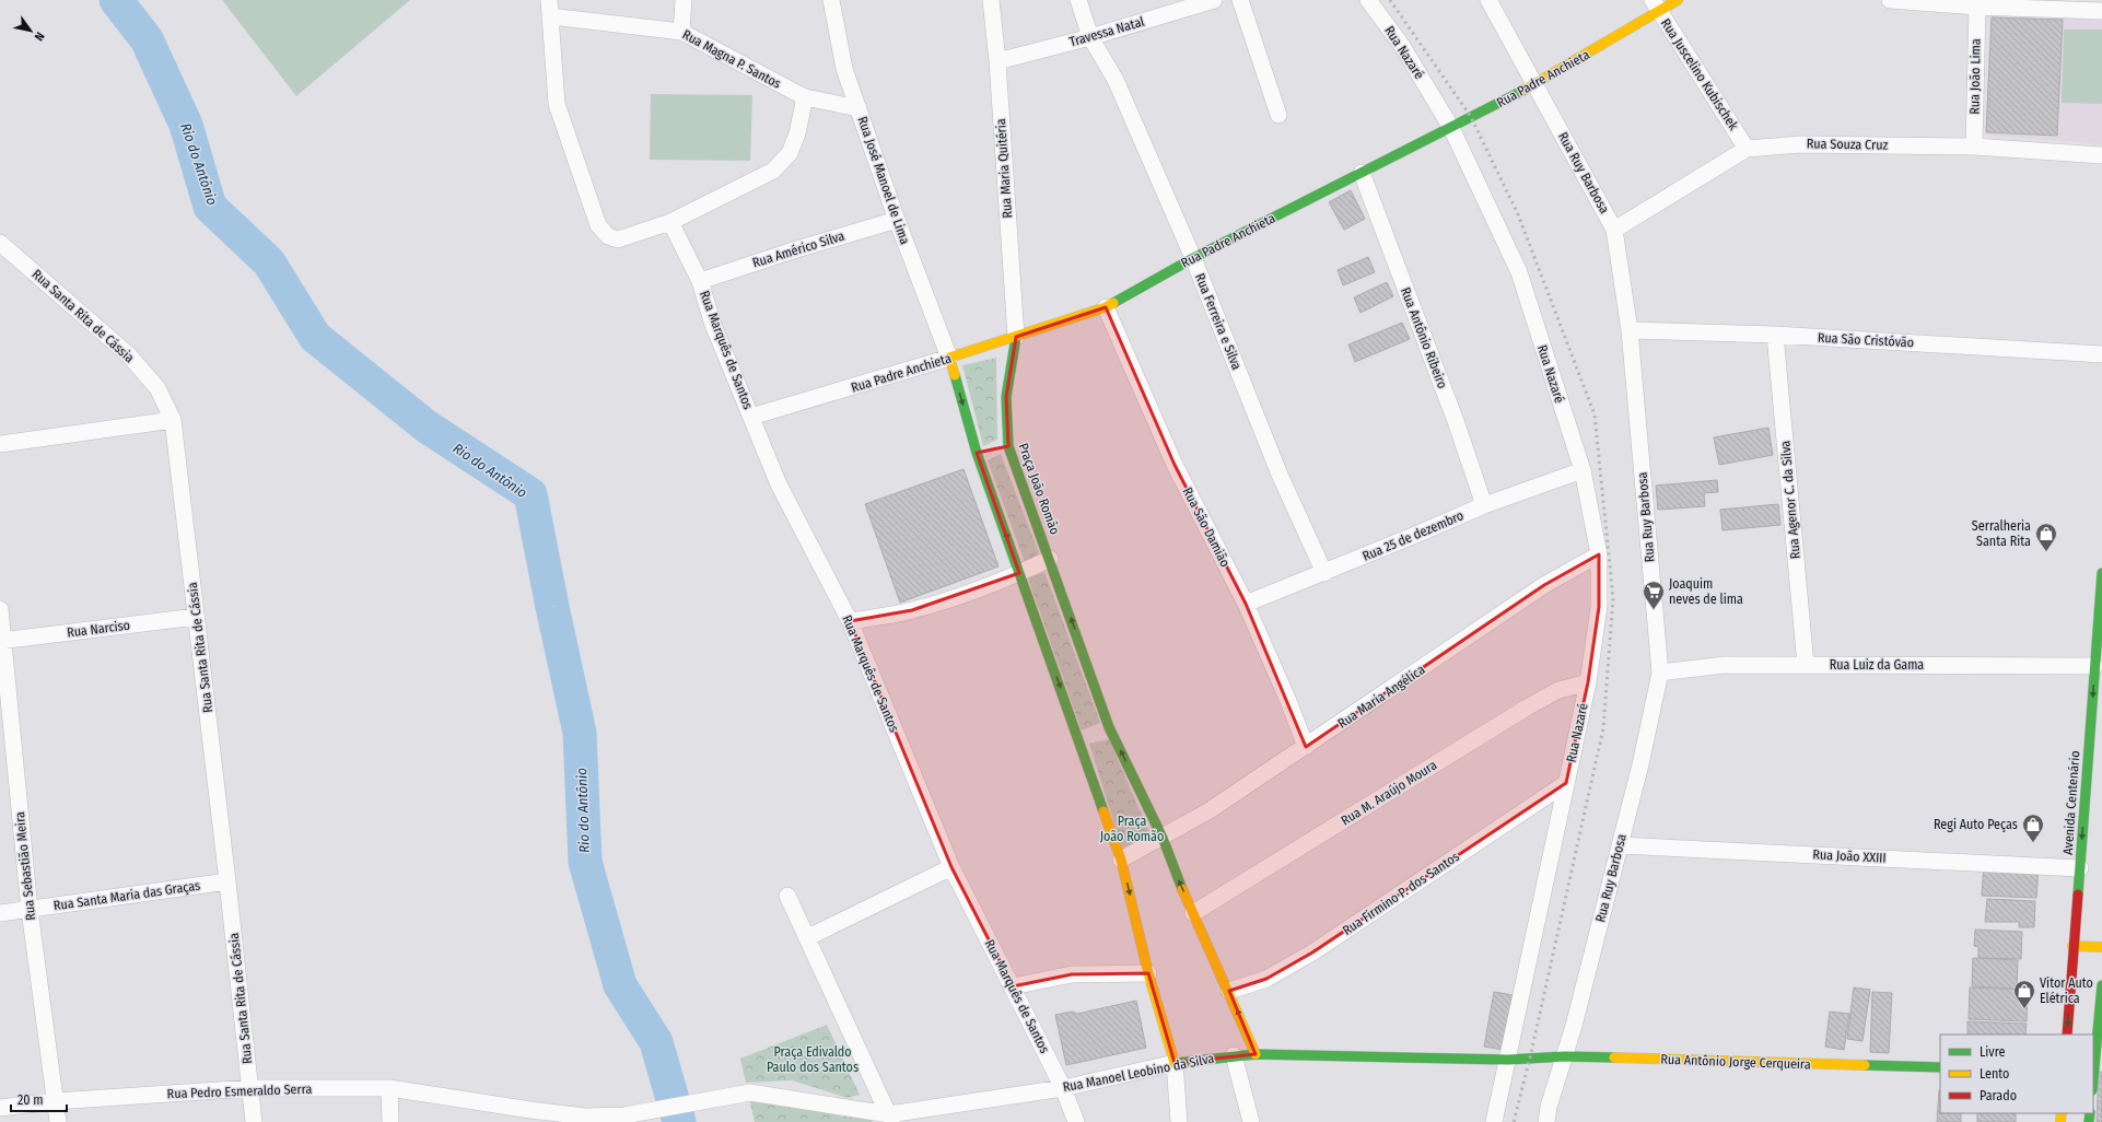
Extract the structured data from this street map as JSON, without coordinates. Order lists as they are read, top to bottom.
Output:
{
  "streets": {
    "street": [
      "Travessa Natal",
      "Rua Nazaré",
      "Rua Magna P. Santos",
      "Rua Juscelino Kubischek",
      "Rua João Lima",
      "Rua Padre Anchieta",
      "Rua Souza Cruz",
      "Rua Maria Quitéria",
      "Rua Ruy Barbosa",
      "Rua José Manoel de Lima",
      "Rua Américo Silva",
      "Rua Santa Rita de Cássia",
      "Rua Ferreira e Silva",
      "Rua Antônio Ribeiro",
      "Rua São Cristóvão",
      "Rua Marquês de Santos",
      "Praça João Romão",
      "Rua Agenor C. da Silva",
      "Rua São Damião",
      "Rua 25 de dezembro",
      "Rua Narciso",
      "Rua Luiz da Gama",
      "Rua Maria Angélica",
      "Rua M. Araújo Moura",
      "Avenida Centenário",
      "Rua João XXIII",
      "Rua Sebastião Meira",
      "Rua Firmino P. dos Santos",
      "Rua Santa Maria das Graças",
      "Rua Antônio Jorge Cerqueira",
      "Rua Manoel Leobino da Silva",
      "Rua Pedro Esmeraldo Serra"
    ]
  },
  "crossings": [
    ["Travessa Natal", "Rua Maria Quitéria"],
    ["Travessa Natal", "Rua Ferreira e Silva"],
    ["Rua Nazaré", "Rua Padre Anchieta"],
    ["Rua Nazaré", "Rua 25 de dezembro"],
    ["Rua Nazaré", "Rua Maria Angélica"],
    ["Rua Nazaré", "Rua M. Araújo Moura"],
    ["Rua Nazaré", "Rua Firmino P. dos Santos"],
    ["Rua Nazaré", "Rua Manoel Leobino da Silva"],
    ["Rua Magna P. Santos", "Rua José Manoel de Lima"],
    ["Rua Juscelino Kubischek", "Rua Padre Anchieta"],
    ["Rua Juscelino Kubischek", "Rua Souza Cruz"],
    ["Rua João Lima", "Rua Souza Cruz"],
    ["Rua Padre Anchieta", "Rua Maria Quitéria"],
    ["Rua Padre Anchieta", "Rua Ruy Barbosa"],
    ["Rua Padre Anchieta", "Rua José Manoel de Lima"],
    ["Rua Padre Anchieta", "Rua Ferreira e Silva"],
    ["Rua Padre Anchieta", "Rua Antônio Ribeiro"],
    ["Rua Padre Anchieta", "Rua Marquês de Santos"],
    ["Rua Padre Anchieta", "Praça João Romão"],
    ["Rua Padre Anchieta", "Rua São Damião"],
    ["Rua Souza Cruz", "Rua Ruy Barbosa"],
    ["Rua Maria Quitéria", "Praça João Romão"],
    ["Rua Ruy Barbosa", "Rua São Cristóvão"],
    ["Rua Ruy Barbosa", "Rua Luiz da Gama"],
    ["Rua Ruy Barbosa", "Rua João XXIII"],
    ["Rua Ruy Barbosa", "Rua Antônio Jorge Cerqueira"],
    ["Rua José Manoel de Lima", "Rua Américo Silva"],
    ["Rua Américo Silva", "Rua Marquês de Santos"],
    ["Rua Santa Rita de Cássia", "Rua Narciso"],
    ["Rua Santa Rita de Cássia", "Rua Santa Maria das Graças"],
    ["Rua Santa Rita de Cássia", "Rua Pedro Esmeraldo Serra"],
    ["Rua Ferreira e Silva", "Rua 25 de dezembro"],
    ["Rua Antônio Ribeiro", "Rua 25 de dezembro"],
    ["Rua São Cristóvão", "Rua Agenor C. da Silva"],
    ["Rua Marquês de Santos", "Rua Manoel Leobino da Silva"],
    ["Praça João Romão", "Rua Maria Angélica"],
    ["Praça João Romão", "Rua M. Araújo Moura"],
    ["Praça João Romão", "Rua Firmino P. dos Santos"],
    ["Praça João Romão", "Rua Manoel Leobino da Silva"],
    ["Rua Agenor C. da Silva", "Rua Luiz da Gama"],
    ["Rua São Damião", "Rua 25 de dezembro"],
    ["Rua São Damião", "Rua Maria Angélica"],
    ["Rua Narciso", "Rua Sebastião Meira"],
    ["Rua Luiz da Gama", "Avenida Centenário"],
    ["Avenida Centenário", "Rua João XXIII"],
    ["Rua Sebastião Meira", "Rua Santa Maria das Graças"],
    ["Rua Sebastião Meira", "Rua Pedro Esmeraldo Serra"],
    ["Rua Antônio Jorge Cerqueira", "Rua Manoel Leobino da Silva"],
    ["Rua Manoel Leobino da Silva", "Rua Pedro Esmeraldo Serra"]
  ],
  "one_way": ["Avenida Centenário"],
  "water": ["Rio do Antônio"],
  "parks": ["Praça João Romão", "Praça Edivaldo Paulo dos Santos"],
  "places": {
    "shop": ["Serralheria Santa Rita", "Regi Auto Peças", "Vitor Auto Elétrica"],
    "supermarket": ["Joaquim neves de lima"]
  },
  "legend": ["Livre", "Lento", "Parado"],
  "scale_bar": "20 m",
  "north": "bottom right"
}
